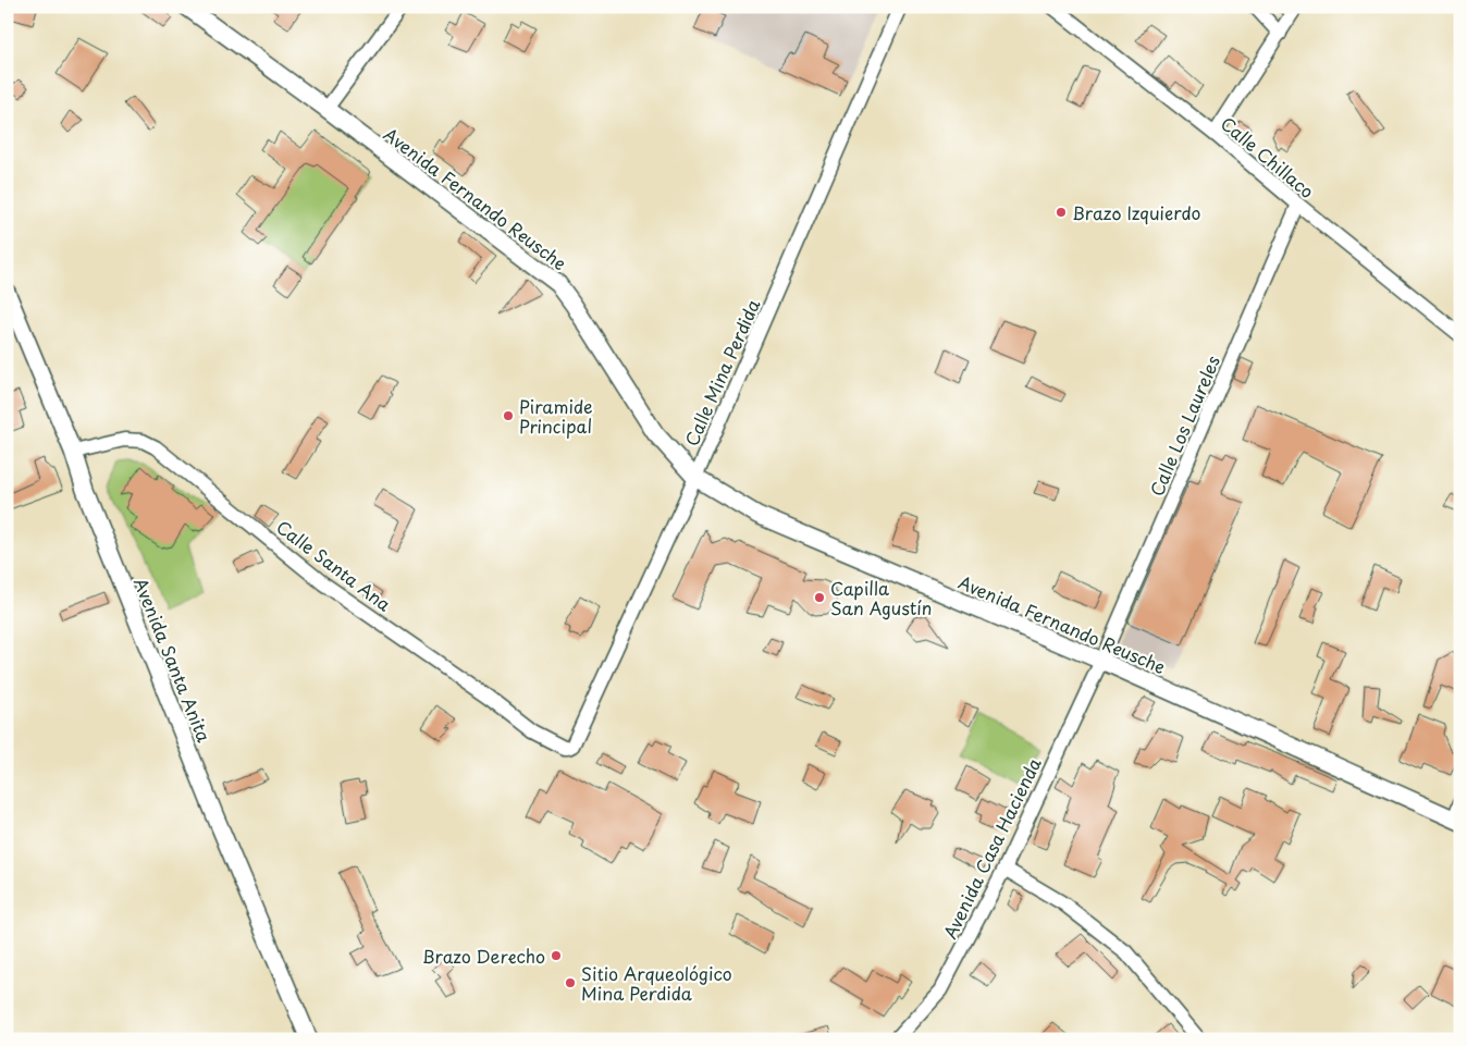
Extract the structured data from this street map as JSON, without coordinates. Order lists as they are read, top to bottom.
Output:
{
  "streets": {
    "street": [
      "Calle Chillaco",
      "Avenida Fernando Reusche",
      "Calle Mina Perdida",
      "Calle Los Laureles",
      "Calle Santa Ana",
      "Avenida Santa Anita",
      "Avenida Casa Hacienda"
    ]
  },
  "crossings": [
    ["Calle Chillaco", "Calle Los Laureles"],
    ["Avenida Fernando Reusche", "Calle Mina Perdida"],
    ["Avenida Fernando Reusche", "Calle Los Laureles"],
    ["Avenida Fernando Reusche", "Avenida Casa Hacienda"],
    ["Calle Mina Perdida", "Calle Santa Ana"],
    ["Calle Los Laureles", "Avenida Casa Hacienda"],
    ["Calle Santa Ana", "Avenida Santa Anita"]
  ],
  "places": [
    "Brazo Izquierdo",
    "Piramide Principal",
    "Capilla San Agustín",
    "Brazo Derecho",
    "Sitio Arqueológico Mina Perdida"
  ]
}
